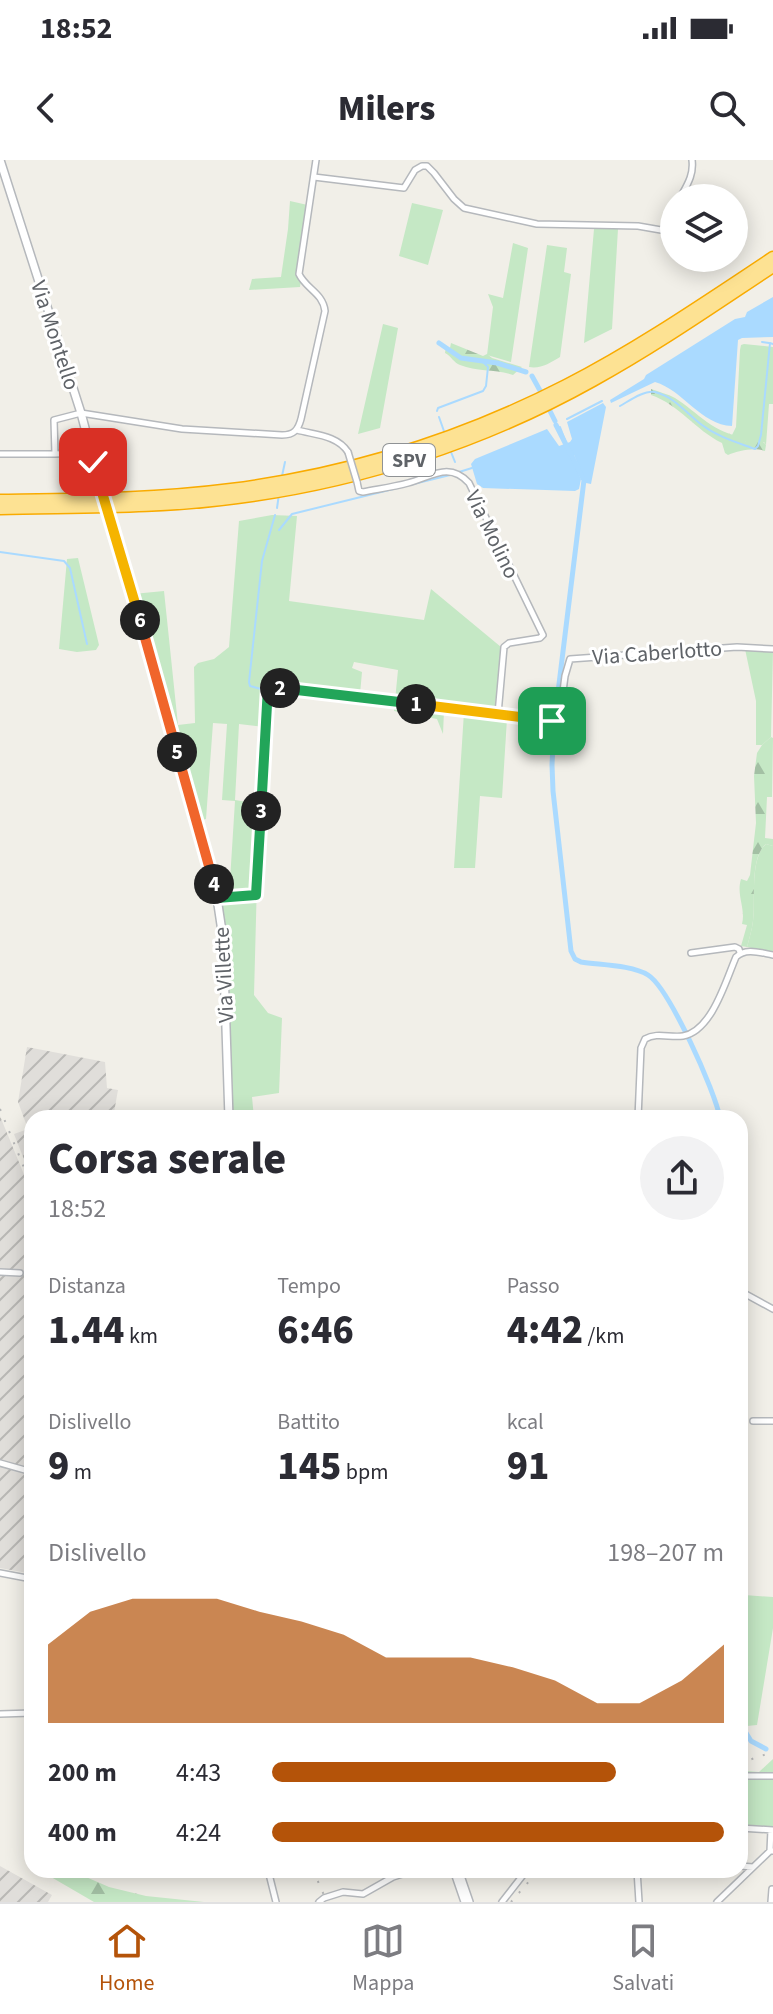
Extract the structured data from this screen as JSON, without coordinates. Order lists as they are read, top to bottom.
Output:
{
  "streets": {
    "highway": ["SPV"],
    "street": [
      "Via Montello",
      "Via Molino",
      "Via Caberlotto",
      "Via Villette"
    ]
  },
  "crossings": [
    ["Via Montello", "Via Molino"],
    ["Via Montello", "Via Villette"],
    ["Via Molino", "Via Caberlotto"],
    ["Via Caberlotto", "Via Villette"]
  ],
  "page": {
    "status": "18:52",
    "header": "Milers",
    "pins": [
      "6",
      "2",
      "1",
      "5",
      "3",
      "4"
    ],
    "heading": ["Corsa serale", "18:52"],
    "stats": [
      ["Distanza", "1.44 km"],
      ["Tempo", "6:46"],
      ["Passo", "4:42 /km"],
      ["Dislivello", "9 m"],
      ["Battito", "145 bpm"],
      ["kcal", "91"]
    ],
    "chart": ["Dislivello", "198–207 m"],
    "list": [
      {
        "name": "200 m",
        "note": "4:43"
      },
      {
        "name": "400 m",
        "note": "4:24"
      }
    ],
    "tabs": ["Home", "Mappa", "Salvati"]
  }
}
